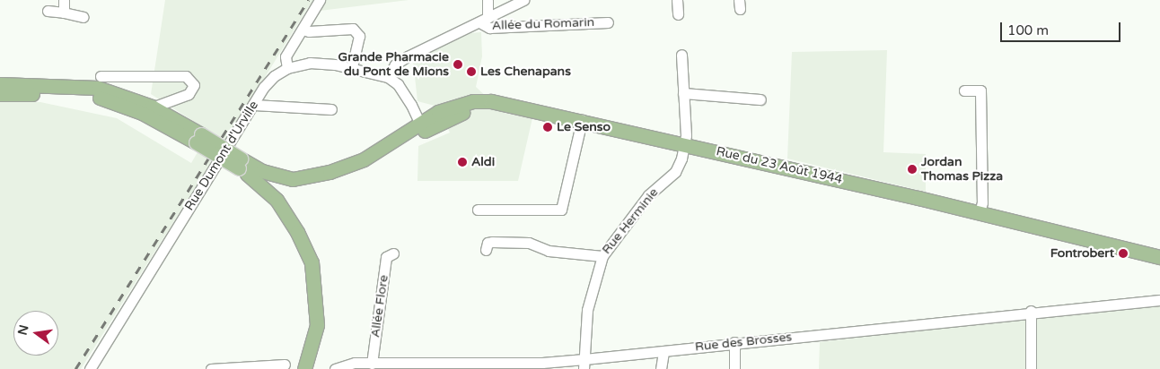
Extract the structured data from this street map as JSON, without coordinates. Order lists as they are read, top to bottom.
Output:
{
  "streets": {
    "main road": ["Rue du 23 Août 1944"],
    "street": [
      "Allée du Romarin",
      "Rue Dumont d'Urville",
      "Rue Herminie",
      "Allée Flore",
      "Rue des Brosses"
    ]
  },
  "crossings": [
    ["Rue du 23 Août 1944", "Rue Herminie"],
    ["Rue Herminie", "Rue des Brosses"],
    ["Allée Flore", "Rue des Brosses"]
  ],
  "places": [
    "Grande Pharmacie du Pont de Mions",
    "Les Chenapans",
    "Le Senso",
    "Aldi",
    "Jordan Thomas Pizza",
    "Fontrobert"
  ],
  "scale_bar": "100 m",
  "north": "left"
}
